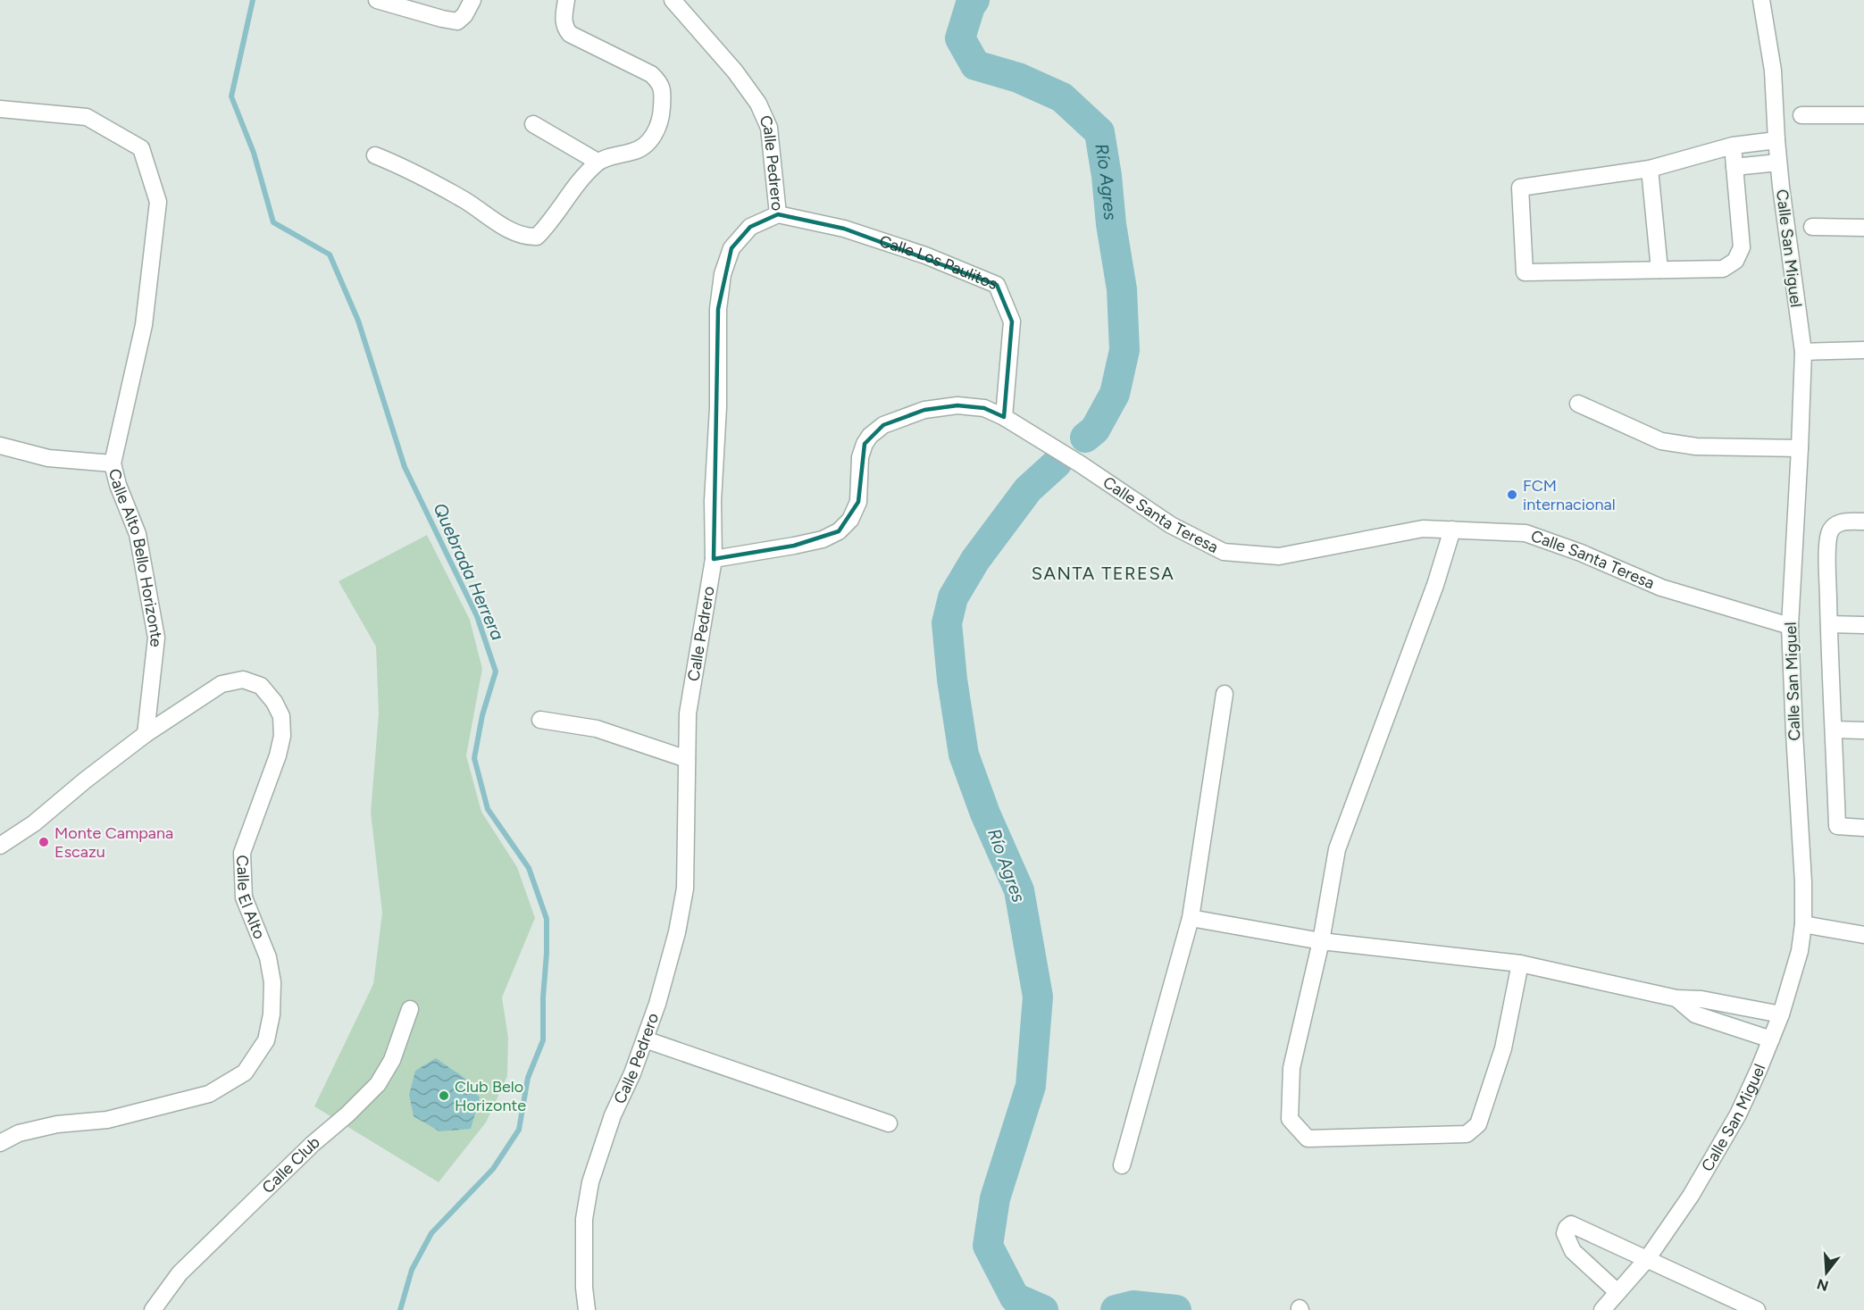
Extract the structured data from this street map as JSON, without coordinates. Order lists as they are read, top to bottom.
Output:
{
  "streets": {
    "street": [
      "Calle Pedrero",
      "Calle San Miguel",
      "Calle Los Paulitos",
      "Calle Santa Teresa",
      "Calle Alto Bello Horizonte",
      "Calle El Alto",
      "Calle Club"
    ]
  },
  "crossings": [
    ["Calle Pedrero", "Calle Los Paulitos"],
    ["Calle Pedrero", "Calle Santa Teresa"],
    ["Calle San Miguel", "Calle Santa Teresa"],
    ["Calle Los Paulitos", "Calle Santa Teresa"],
    ["Calle Alto Bello Horizonte", "Calle El Alto"]
  ],
  "districts": ["SANTA TERESA"],
  "water": ["Río Agres", "Quebrada Herrera"],
  "places": ["FCM internacional", "Monte Campana Escazu", "Club Belo Horizonte"],
  "north": "bottom"
}
